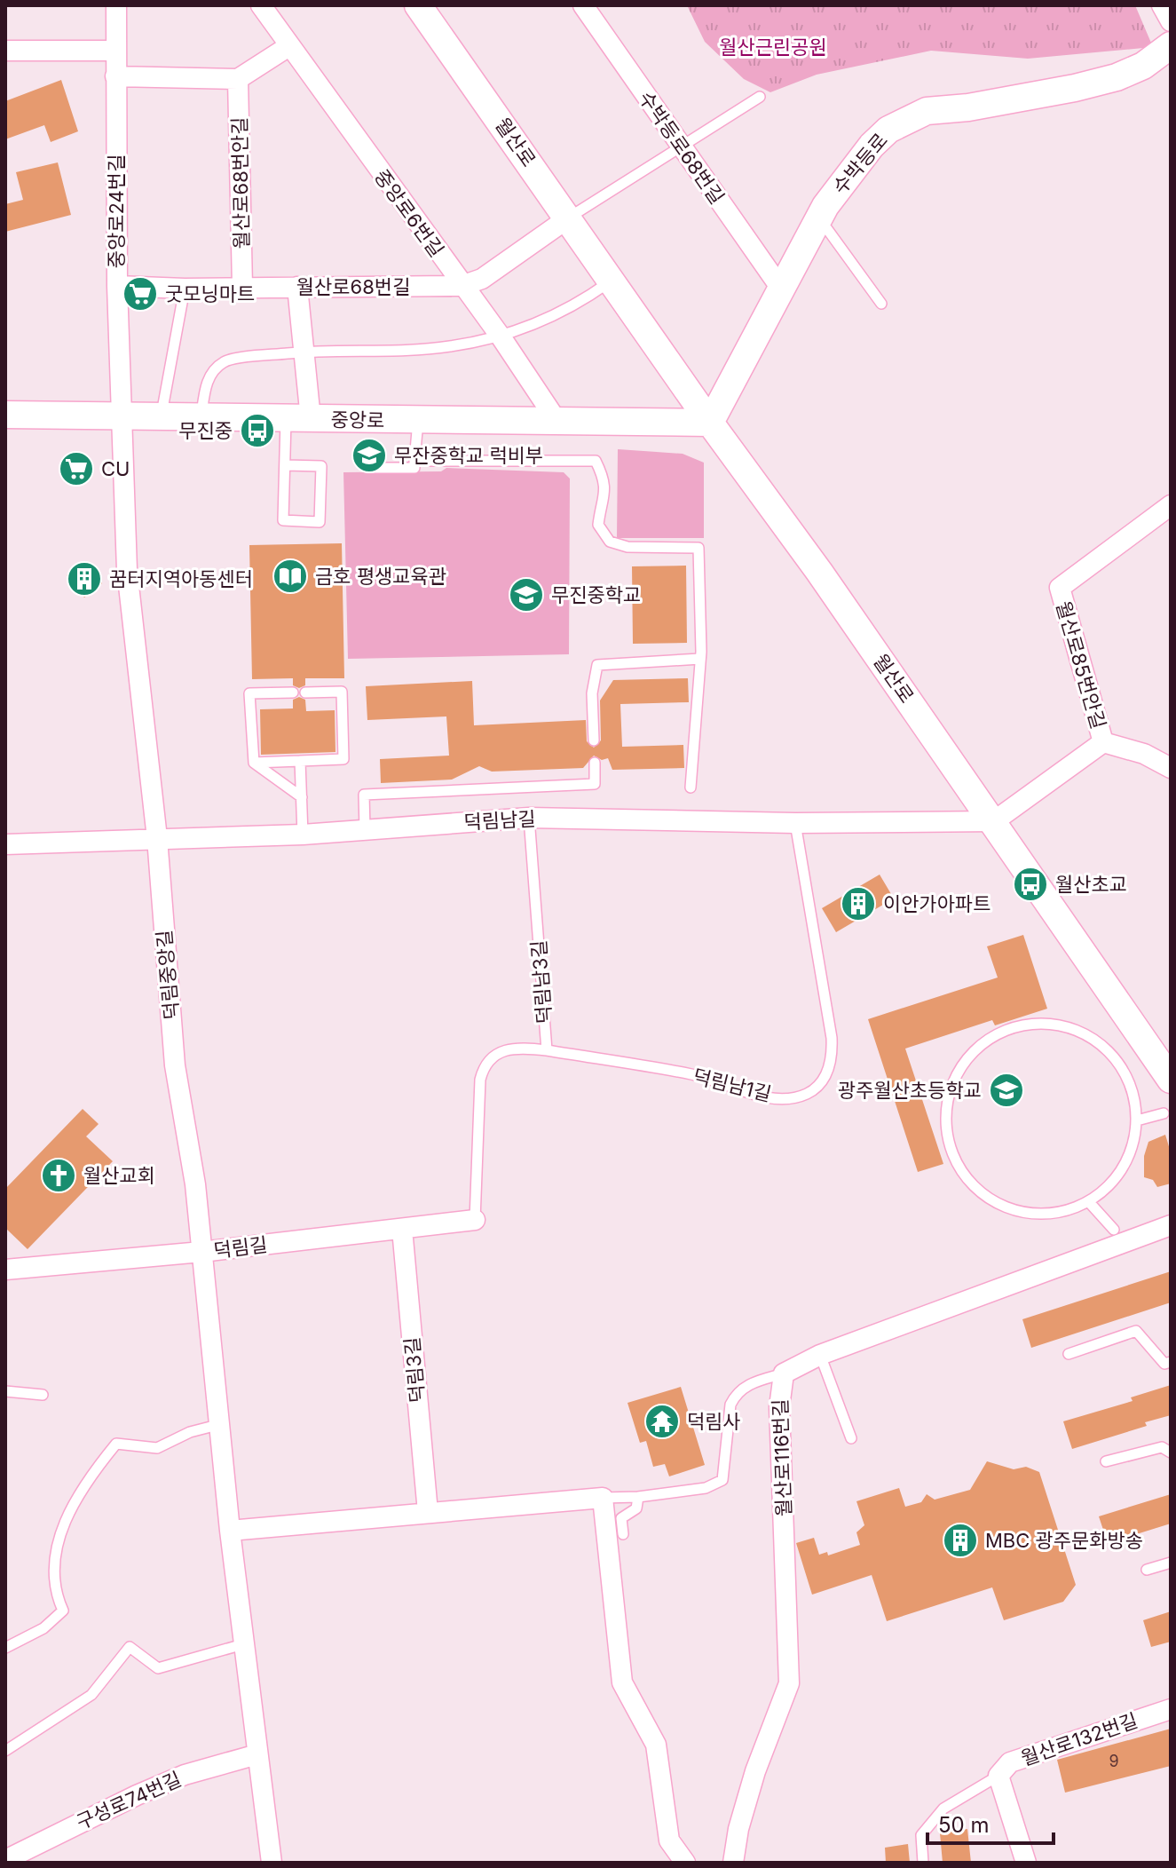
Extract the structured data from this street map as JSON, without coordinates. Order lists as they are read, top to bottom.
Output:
{
  "streets": {
    "street": [
      "월산로",
      "수박등로68번길",
      "수박등로",
      "월산로68번안길",
      "중앙로24번길",
      "중앙로6번길",
      "월산로68번길",
      "중앙로",
      "월산로85번안길",
      "덕림남길",
      "덕림중앙길",
      "덕림길",
      "덕림3길",
      "월산로116번길",
      "월산로132번길",
      "구성로74번길"
    ],
    "lane": ["덕림남3길", "덕림남1길"]
  },
  "crossings": [
    ["월산로", "수박등로"],
    ["월산로", "월산로68번길"],
    ["월산로", "중앙로"],
    ["월산로", "덕림남길"],
    ["수박등로68번길", "수박등로"],
    ["수박등로", "중앙로"],
    ["월산로68번안길", "월산로68번길"],
    ["중앙로24번길", "월산로68번길"],
    ["중앙로24번길", "중앙로"],
    ["중앙로24번길", "덕림중앙길"],
    ["중앙로6번길", "월산로68번길"],
    ["중앙로6번길", "중앙로"],
    ["중앙로", "덕림중앙길"],
    ["덕림남길", "덕림중앙길"],
    ["덕림남길", "덕림남3길"],
    ["덕림남길", "덕림남1길"],
    ["덕림중앙길", "덕림길"],
    ["덕림중앙길", "구성로74번길"],
    ["덕림남3길", "덕림남1길"],
    ["덕림남3길", "덕림길"],
    ["덕림길", "덕림3길"]
  ],
  "parks": ["월산근린공원"],
  "places": {
    "supermarket": ["굿모닝마트", "CU"],
    "bus stop": ["무진중", "월산초교"],
    "school or university": ["무잔중학교 럭비부", "무진중학교", "광주월산초등학교"],
    "library": ["금호 평생교육관"],
    "building": ["꿈터지역아동센터", "이안가아파트", "MBC 광주문화방송"],
    "church": ["월산교회"],
    "temple": ["덕림사"]
  },
  "house_numbers": ["9"],
  "scale_bar": "50 m"
}
